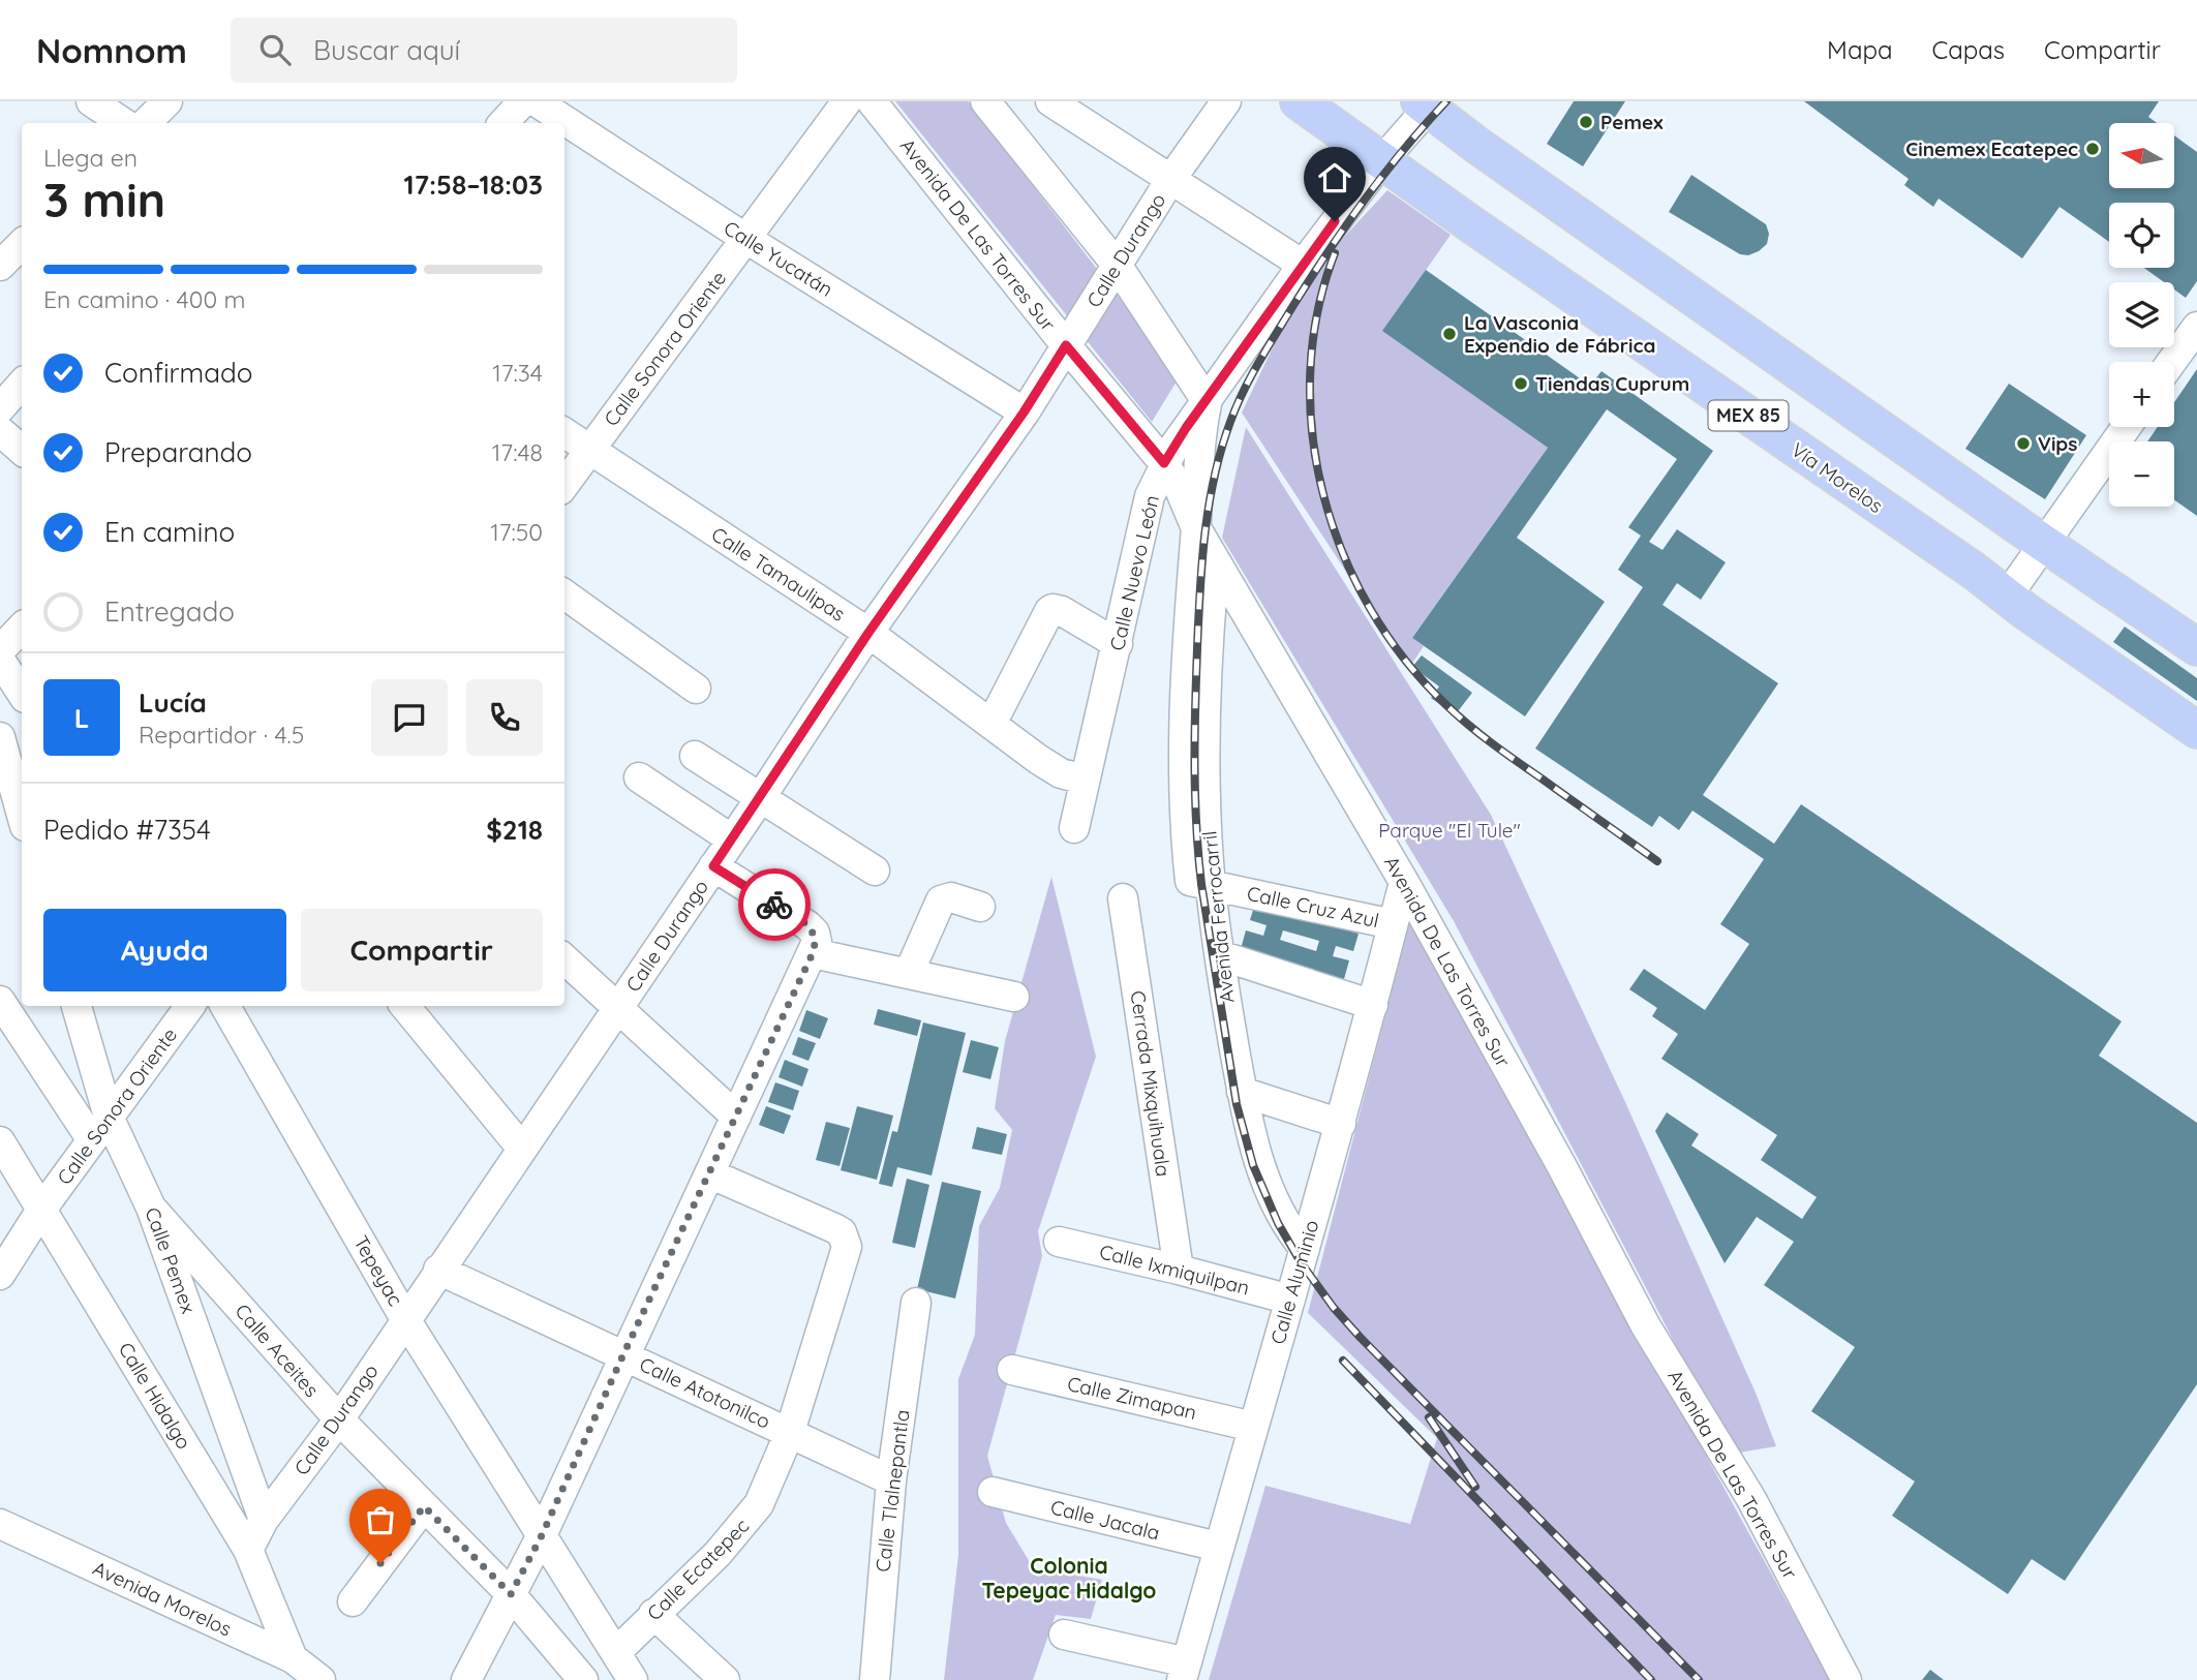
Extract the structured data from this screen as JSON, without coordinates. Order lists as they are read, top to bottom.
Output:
{
  "streets": {
    "main road": ["MEX 85", "Vía Morelos"],
    "street": [
      "Avenida De Las Torres Sur",
      "Calle Durango",
      "Calle Yucatán",
      "Calle Sonora Oriente",
      "Calle Nuevo León",
      "Calle Tamaulipas",
      "Calle Cruz Azul",
      "Avenida Ferrocarril",
      "Cerrada Mixquihuala",
      "Calle Pemex",
      "Calle Ixmiquilpan",
      "Tepeyac",
      "Calle Aluminio",
      "Calle Aceites",
      "Calle Atotonilco",
      "Calle Hidalgo",
      "Calle Zimapan",
      "Calle Tlalnepantla",
      "Calle Jacala",
      "Calle Ecatepec",
      "Avenida Morelos"
    ]
  },
  "crossings": [
    ["Avenida De Las Torres Sur", "Calle Durango"],
    ["Avenida De Las Torres Sur", "Calle Nuevo León"],
    ["Avenida De Las Torres Sur", "Avenida Ferrocarril"],
    ["Avenida De Las Torres Sur", "Calle Aluminio"],
    ["Calle Durango", "Calle Yucatán"],
    ["Calle Durango", "Calle Tamaulipas"],
    ["Calle Durango", "Calle Pemex"],
    ["Calle Durango", "Tepeyac"],
    ["Calle Durango", "Calle Aceites"],
    ["Calle Durango", "Calle Atotonilco"],
    ["Calle Durango", "Calle Hidalgo"],
    ["Calle Yucatán", "Calle Sonora Oriente"],
    ["Calle Sonora Oriente", "Calle Tamaulipas"],
    ["Calle Sonora Oriente", "Calle Pemex"],
    ["Calle Sonora Oriente", "Calle Hidalgo"],
    ["Vía Morelos", "Calle Nuevo León"],
    ["Calle Nuevo León", "Calle Tamaulipas"],
    ["Calle Nuevo León", "Avenida Ferrocarril"],
    ["Calle Cruz Azul", "Avenida Ferrocarril"],
    ["Calle Cruz Azul", "Calle Aluminio"],
    ["Avenida Ferrocarril", "Calle Aluminio"],
    ["Cerrada Mixquihuala", "Calle Ixmiquilpan"],
    ["Calle Pemex", "Calle Aceites"],
    ["Calle Ixmiquilpan", "Calle Aluminio"],
    ["Tepeyac", "Calle Ecatepec"],
    ["Calle Aluminio", "Calle Zimapan"],
    ["Calle Aluminio", "Calle Jacala"],
    ["Calle Atotonilco", "Calle Tlalnepantla"],
    ["Calle Atotonilco", "Calle Ecatepec"],
    ["Calle Hidalgo", "Avenida Morelos"]
  ],
  "districts": ["Colonia Tepeyac Hidalgo"],
  "parks": ["Parque \"El Tule\""],
  "places": [
    "Pemex",
    "Cinemex Ecatepec",
    "La Vasconia Expendio de Fábrica",
    "Tiendas Cuprum",
    "Vips"
  ],
  "north": "left",
  "page": {
    "header": "Nomnom",
    "search": "Buscar aquí",
    "nav": ["Mapa", "Capas", "Compartir"],
    "map_buttons": ["+", "−"],
    "heading": ["3 min", "Llega en", "17:58–18:03"],
    "panel": [
      "Lucía",
      "Repartidor · 4.5",
      "Pedido #7354",
      "$218"
    ],
    "bar": "En camino · 400 m",
    "list": [
      ["Confirmado", "17:34"],
      ["Preparando", "17:48"],
      ["En camino", "17:50"],
      "Entregado"
    ],
    "round": "L",
    "buttons": ["Ayuda", "Compartir"]
  }
}
